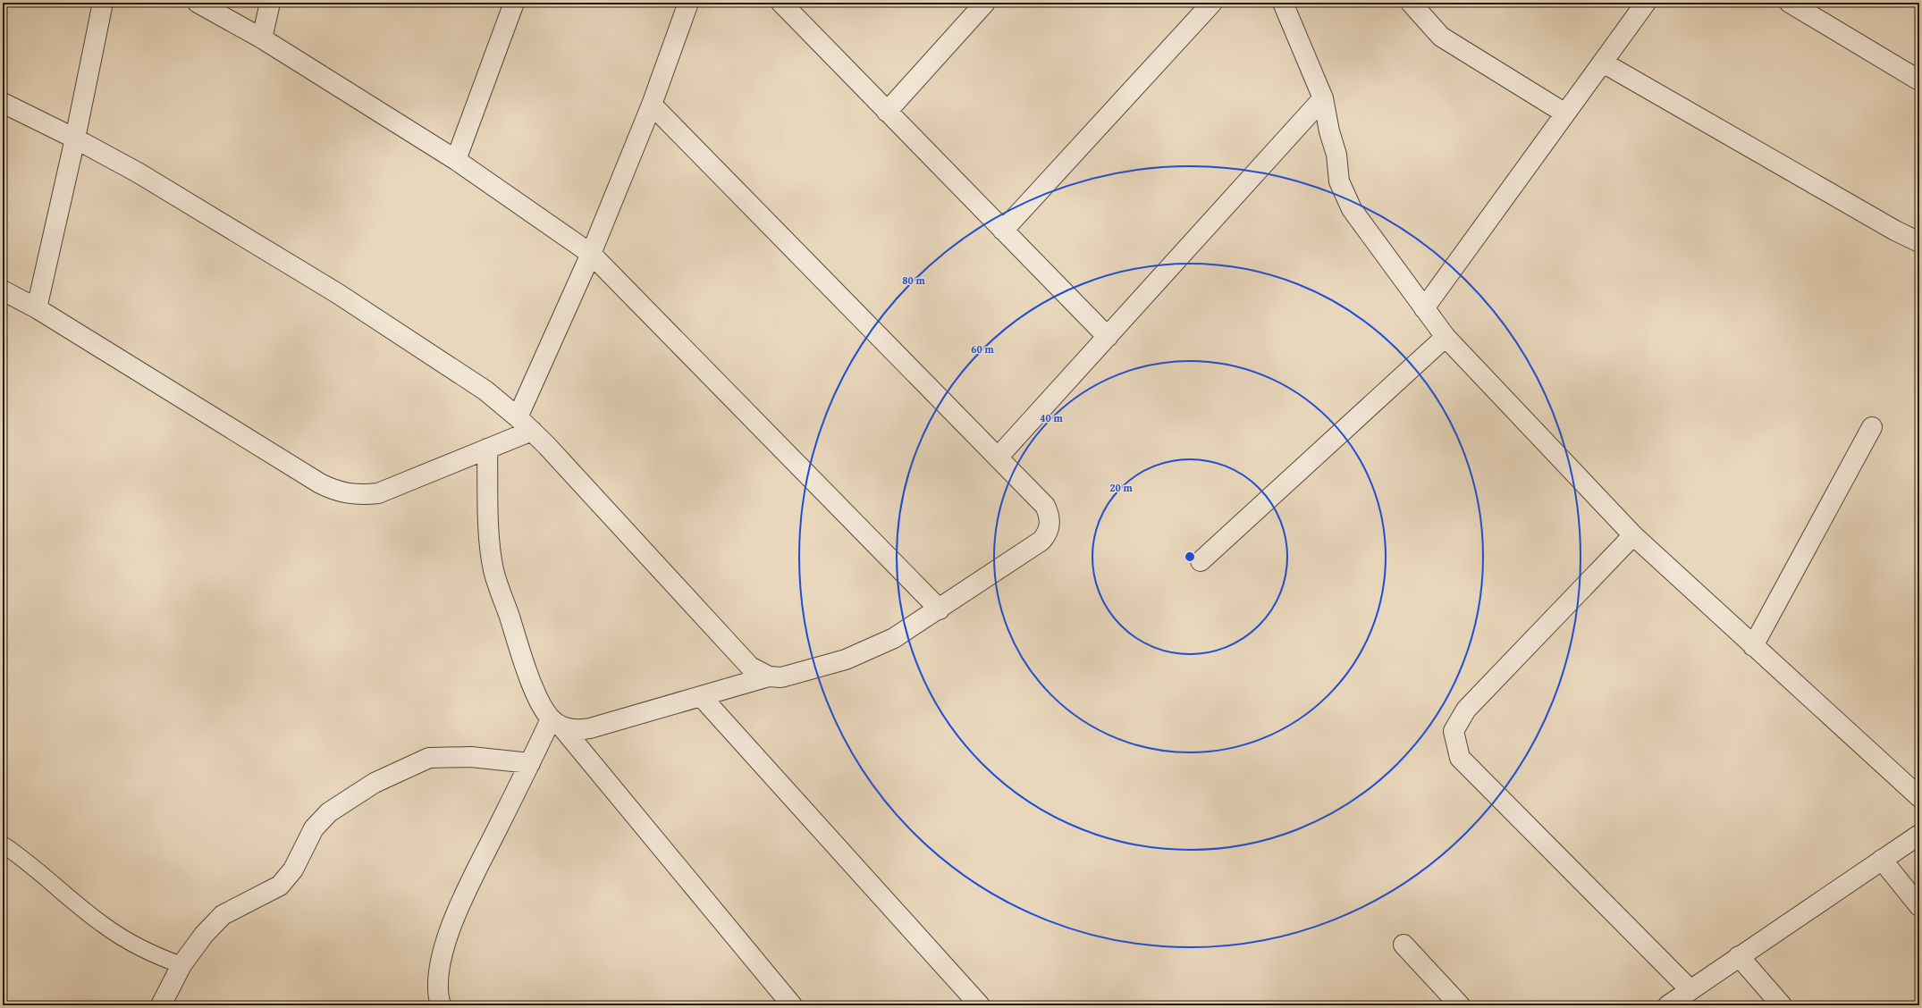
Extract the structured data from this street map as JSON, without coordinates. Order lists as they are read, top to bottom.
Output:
{
  "rings": [
    "80 m",
    "60 m",
    "40 m",
    "20 m"
  ]
}
